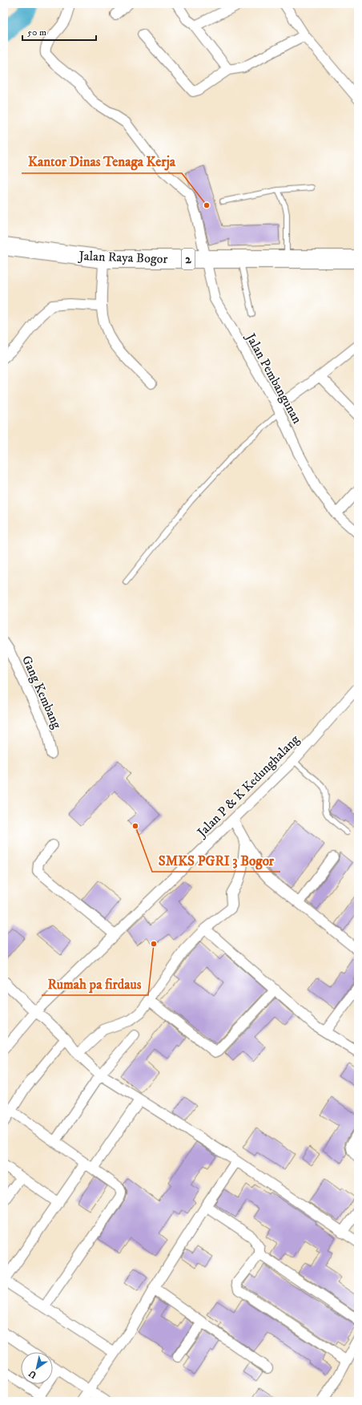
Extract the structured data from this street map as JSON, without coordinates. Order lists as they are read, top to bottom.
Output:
{
  "streets": {
    "highway": ["Jalan Raya Bogor", "2"],
    "street": ["Jalan Pembangunan", "Gang Kembang", "Jalan P & K Kedunghalang"]
  },
  "crossings": [
    ["Jalan Raya Bogor", "Jalan Pembangunan"]
  ],
  "places": ["Kantor Dinas Tenaga Kerja", "SMKS PGRI 3 Bogor", "Rumah pa firdaus"],
  "scale_bar": "50 m",
  "north": "bottom left"
}
